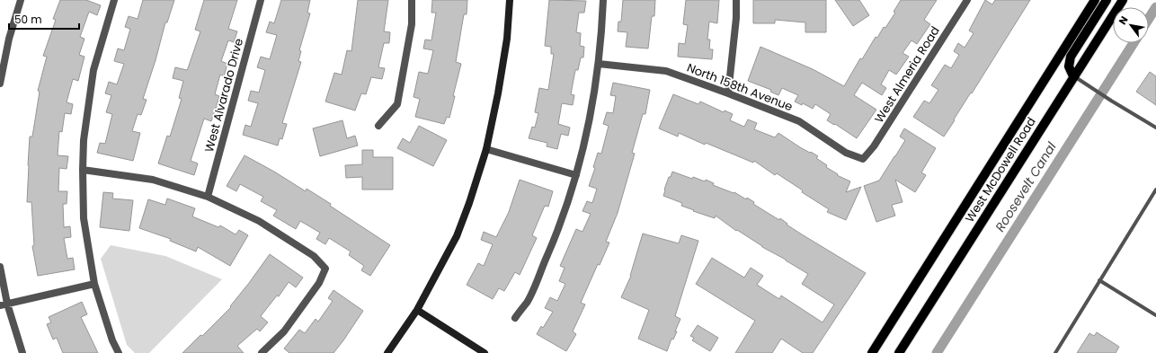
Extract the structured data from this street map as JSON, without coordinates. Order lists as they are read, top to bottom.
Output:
{
  "streets": {
    "main road": ["West McDowell Road"],
    "street": ["West Almeria Road", "North 158th Avenue", "West Alvarado Drive"]
  },
  "crossings": [
    ["West Almeria Road", "North 158th Avenue"]
  ],
  "water": ["Roosevelt Canal"],
  "scale_bar": "50 m",
  "north": "top left"
}
